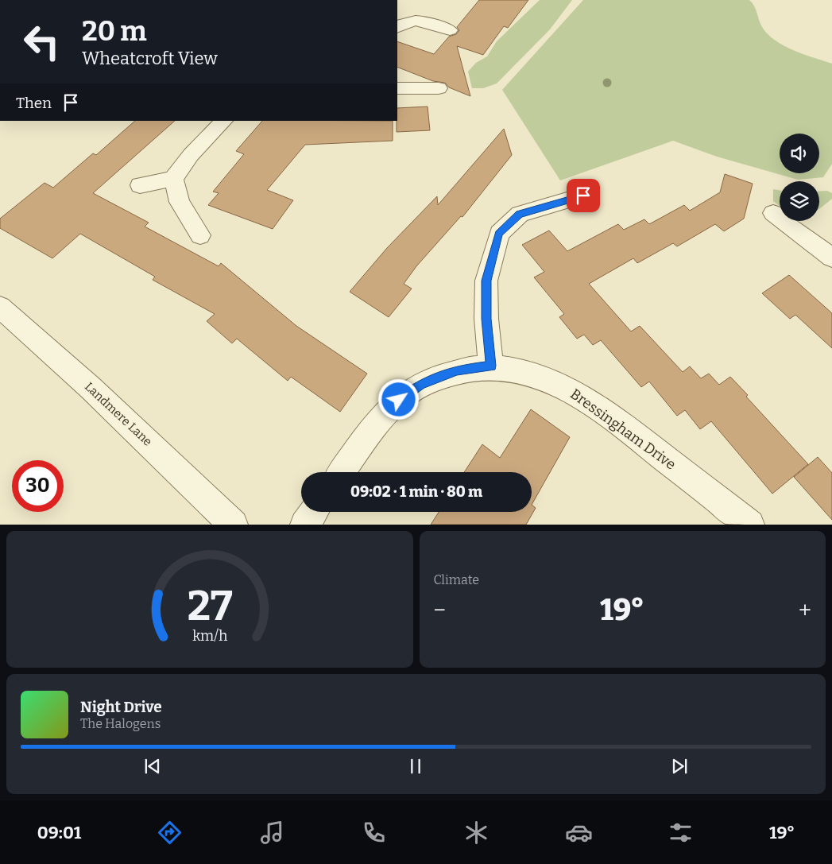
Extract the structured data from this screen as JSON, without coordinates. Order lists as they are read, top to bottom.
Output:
{
  "streets": {
    "street": ["Landmere Lane", "Bressingham Drive"]
  },
  "page": {
    "turn": ["20 m", "Wheatcroft View"],
    "then": "Then",
    "limit": "30",
    "trip": "09:02 · 1 min · 80 m",
    "tile": "Climate",
    "heat": ["−", "19°", "+"],
    "song": ["Night Drive", "The Halogens"],
    "tabs": ["09:01", "19°"],
    "gauge": ["27", "km/h"]
  }
}
